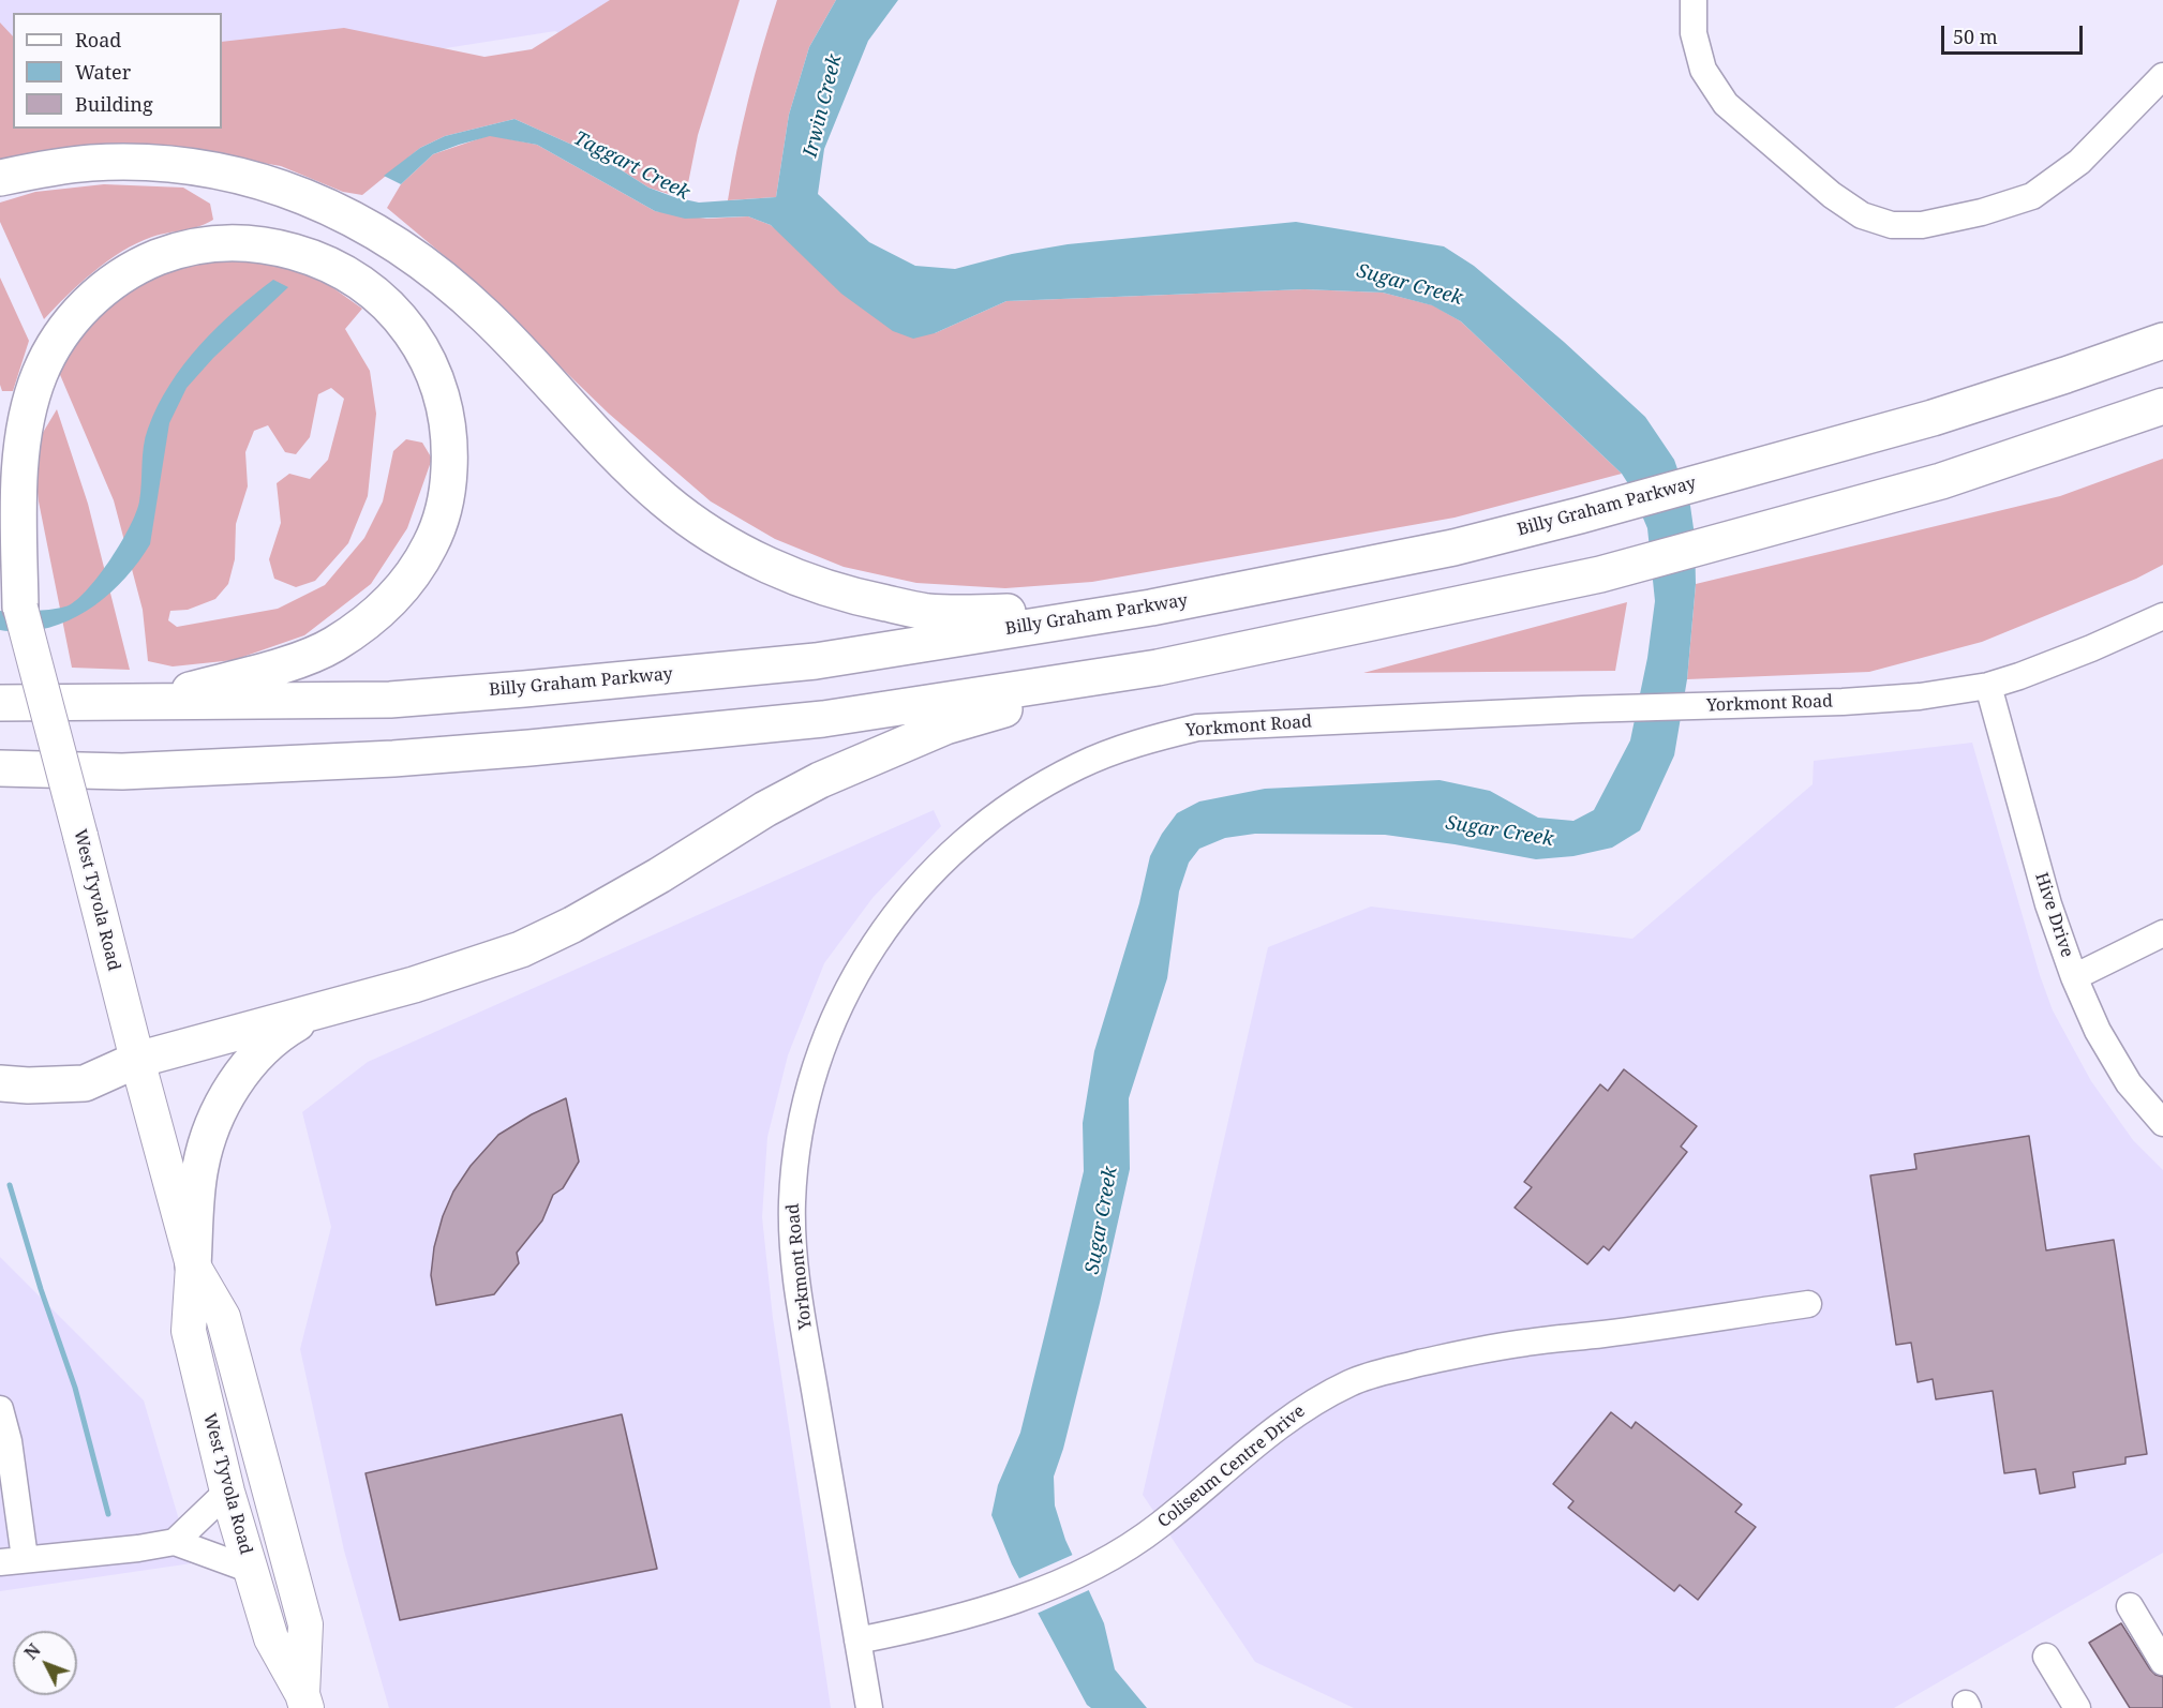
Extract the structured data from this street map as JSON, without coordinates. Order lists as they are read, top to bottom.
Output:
{
  "streets": {
    "highway": ["Billy Graham Parkway"],
    "main road": ["West Tyvola Road"],
    "street": ["Yorkmont Road", "Hive Drive", "Coliseum Centre Drive"]
  },
  "crossings": [
    ["Yorkmont Road", "Hive Drive"],
    ["Yorkmont Road", "Coliseum Centre Drive"]
  ],
  "water": ["Irwin Creek", "Taggart Creek", "Sugar Creek"],
  "legend": ["Road", "Water", "Building"],
  "scale_bar": "50 m",
  "north": "top left"
}
